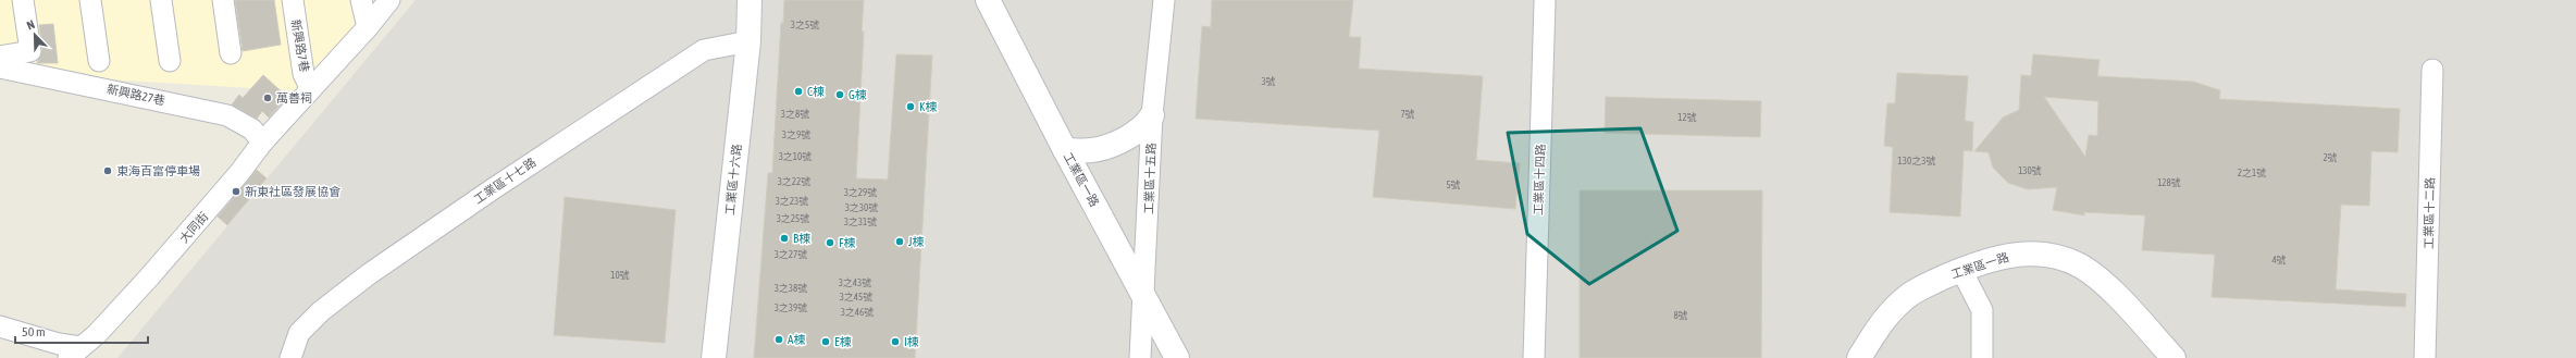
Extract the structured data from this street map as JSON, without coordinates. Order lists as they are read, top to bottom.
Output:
{
  "streets": {
    "street": [
      "新興路7巷",
      "新興路27巷",
      "工業區十五路",
      "工業區十六路",
      "工業區一路",
      "工業區十四路",
      "工業區十七路",
      "工業區十二路",
      "大同街"
    ]
  },
  "crossings": [
    ["新興路7巷", "大同街"],
    ["新興路27巷", "大同街"],
    ["工業區十五路", "工業區一路"],
    ["工業區十六路", "工業區十七路"]
  ],
  "places": [
    "C棟",
    "G棟",
    "萬善祠",
    "K棟",
    "東海百富停車場",
    "新東社區發展協會",
    "B棟",
    "J棟",
    "F棟",
    "A棟",
    "E棟",
    "I棟"
  ],
  "house_numbers": [
    "3之5號",
    "3號",
    "3之8號",
    "7號",
    "12號",
    "3之9號",
    "3之10號",
    "2號",
    "130之3號",
    "130號",
    "2之1號",
    "3之22號",
    "128號",
    "5號",
    "3之29號",
    "3之23號",
    "3之30號",
    "3之25號",
    "3之31號",
    "3之27號",
    "4號",
    "10號",
    "3之43號",
    "3之38號",
    "3之45號",
    "3之39號",
    "3之46號",
    "8號"
  ],
  "scale_bar": "50 m",
  "north": "top left"
}
